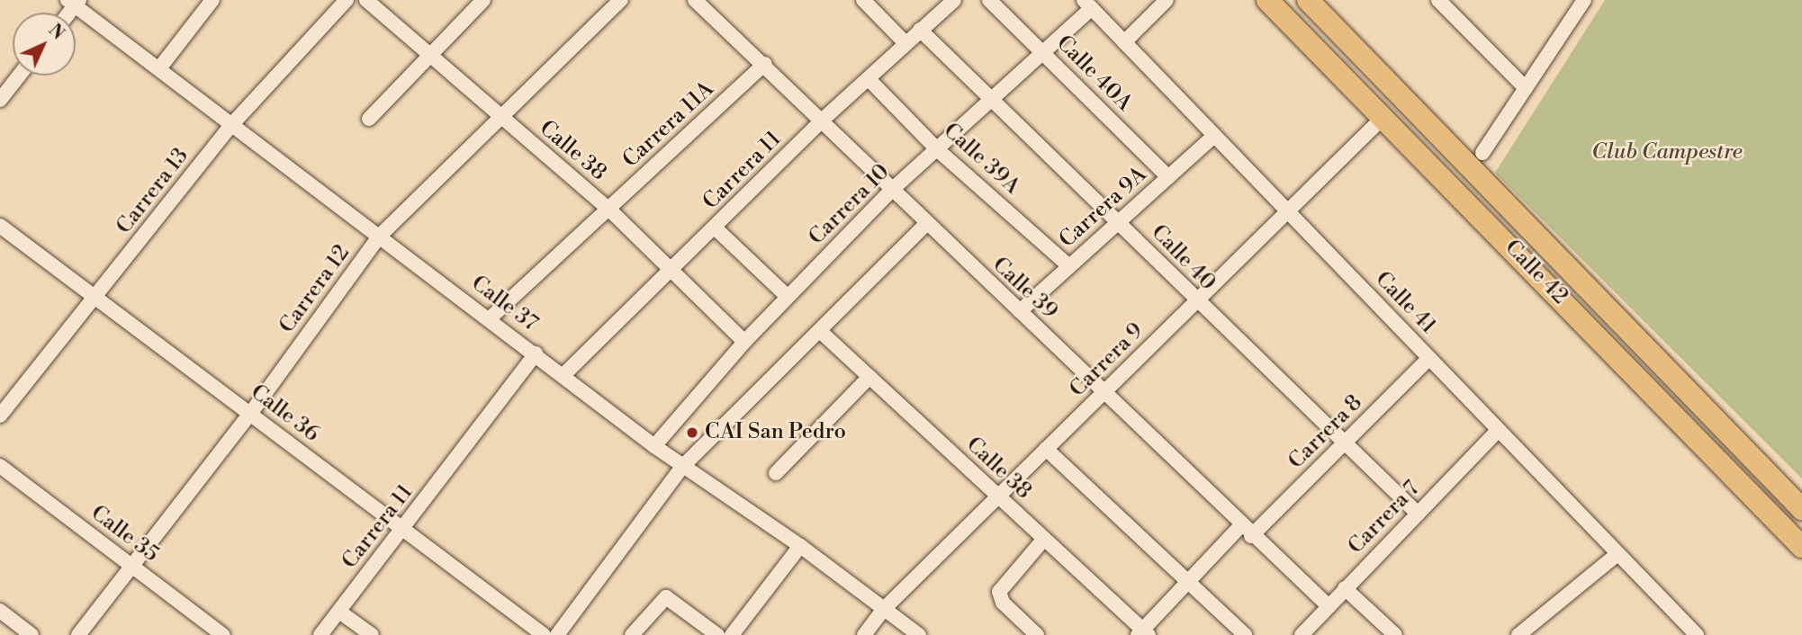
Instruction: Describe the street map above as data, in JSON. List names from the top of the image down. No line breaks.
{"streets":{"main road":["Calle 42"],"street":["Calle 40A","Carrera 11A","Calle 38","Calle 39A","Carrera 11","Carrera 13","Carrera 10","Carrera 9A","Calle 40","Calle 39","Carrera 12","Calle 41","Calle 37","Carrera 9","Calle 36","Carrera 8","Carrera 7","Calle 35"]},"crossings":[["Calle 40A","Carrera 10"],["Calle 40A","Carrera 9A"],["Carrera 11A","Calle 38"],["Carrera 11A","Calle 39"],["Carrera 11A","Calle 37"],["Calle 38","Carrera 11"],["Calle 38","Carrera 10"],["Calle 38","Carrera 12"],["Calle 38","Carrera 9"],["Calle 38","Carrera 8"],["Calle 39A","Carrera 11"],["Calle 39A","Carrera 10"],["Calle 39A","Carrera 9A"],["Carrera 11","Calle 40"],["Carrera 11","Calle 39"],["Carrera 11","Calle 37"],["Carrera 11","Calle 36"],["Carrera 13","Calle 37"],["Carrera 13","Calle 36"],["Carrera 10","Calle 40"],["Carrera 10","Calle 39"],["Carrera 10","Calle 41"],["Carrera 10","Calle 37"],["Carrera 9A","Calle 40"],["Carrera 9A","Calle 39"],["Carrera 9A","Calle 41"],["Calle 40","Carrera 9"],["Calle 40","Carrera 8"],["Calle 40","Carrera 7"],["Calle 42","Carrera 9"],["Calle 39","Carrera 9"],["Calle 39","Carrera 8"],["Calle 39","Carrera 7"],["Carrera 12","Calle 37"],["Carrera 12","Calle 36"],["Carrera 12","Calle 35"],["Calle 41","Carrera 9"],["Calle 41","Carrera 8"],["Calle 41","Carrera 7"],["Calle 37","Carrera 9"]],"parks":["Club Campestre"],"places":["CAI San Pedro"],"north":"top right"}
